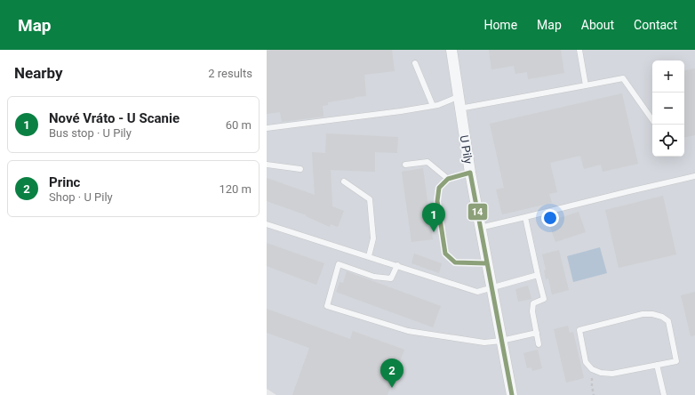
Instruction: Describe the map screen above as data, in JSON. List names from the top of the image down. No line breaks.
{"streets":{"street":["U Pily"]},"lines":["transit line 14"],"page":{"header":"Map","nav":["Home","Map","About","Contact"],"heading":["Nearby","2 results"],"map_buttons":["+","−"],"list":[{"mark":"1","name":"Nové Vráto - U Scanie","note":"Bus stop · U Pily","value":"60 m"},{"mark":"2","name":"Princ","note":"Shop · U Pily","value":"120 m"}],"pins":["1","2"]}}
